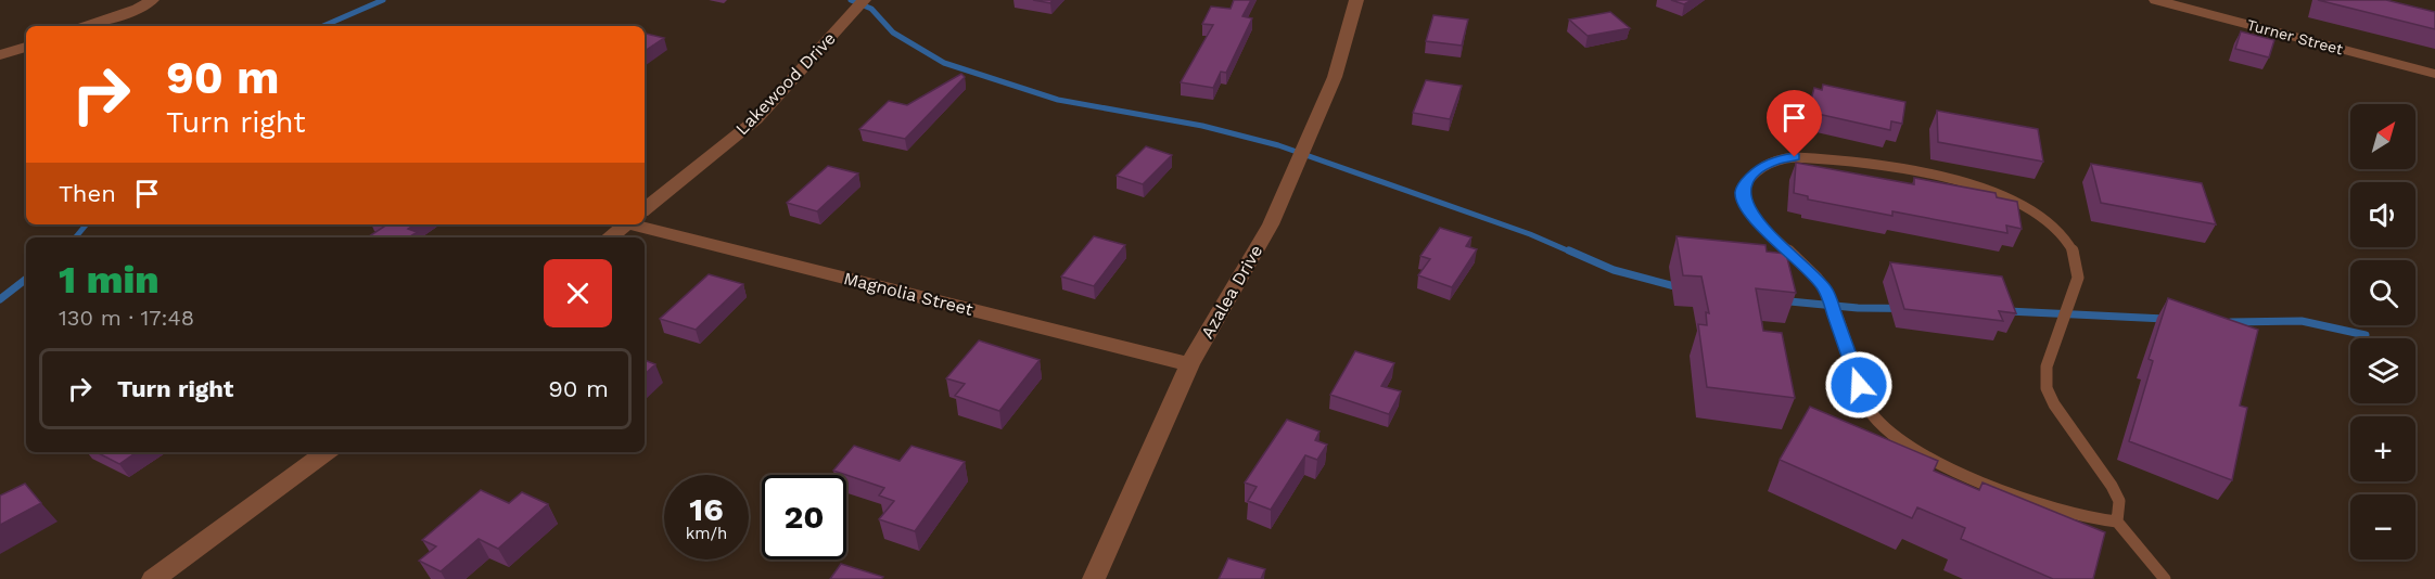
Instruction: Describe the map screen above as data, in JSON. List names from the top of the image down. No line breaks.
{"streets":{"street":["Turner Street","Lakewood Drive","Azalea Drive","Magnolia Street"]},"crossings":[["Azalea Drive","Magnolia Street"]],"north":"top right","page":{"turn":["90 m","Turn right"],"map_buttons":["+","−"],"then":"Then","heading":["1 min","130 m · 17:48"],"list":[{"name":"Turn right","value":"90 m"}],"speed":"16 km/h","limit":"20"}}
